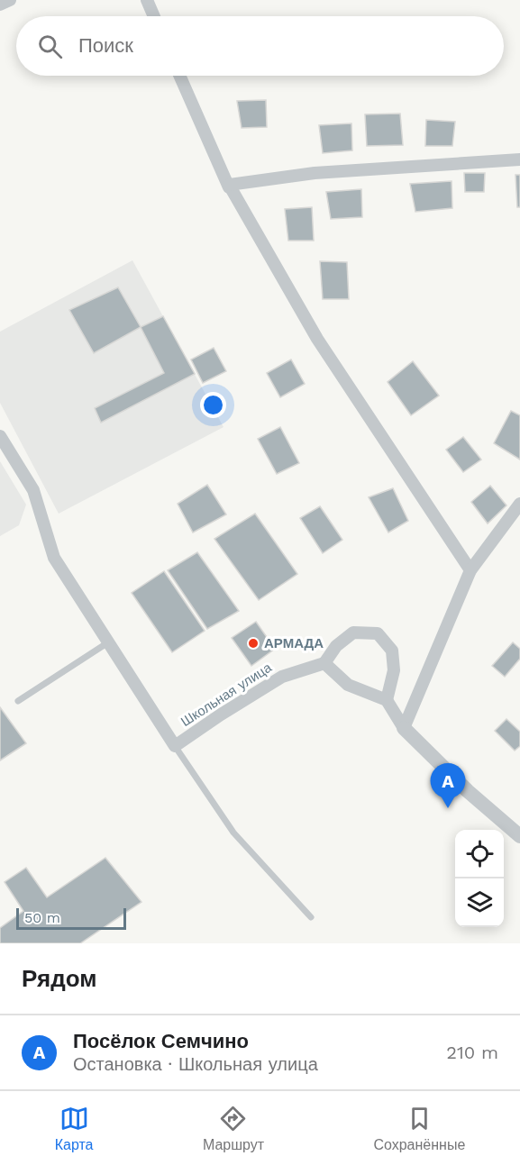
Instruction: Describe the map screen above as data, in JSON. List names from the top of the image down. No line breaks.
{"streets":{"street":["Школьная улица"]},"places":["АРМАДА"],"scale_bar":"50 m","page":{"search":"Поиск","pins":"A","scale":"50 m","heading":"Рядом","list":[{"mark":"A","name":"Посёлок Семчино","note":"Остановка · Школьная улица","value":"210 m"}],"nav":["Карта","Маршрут","Сохранённые"]}}
